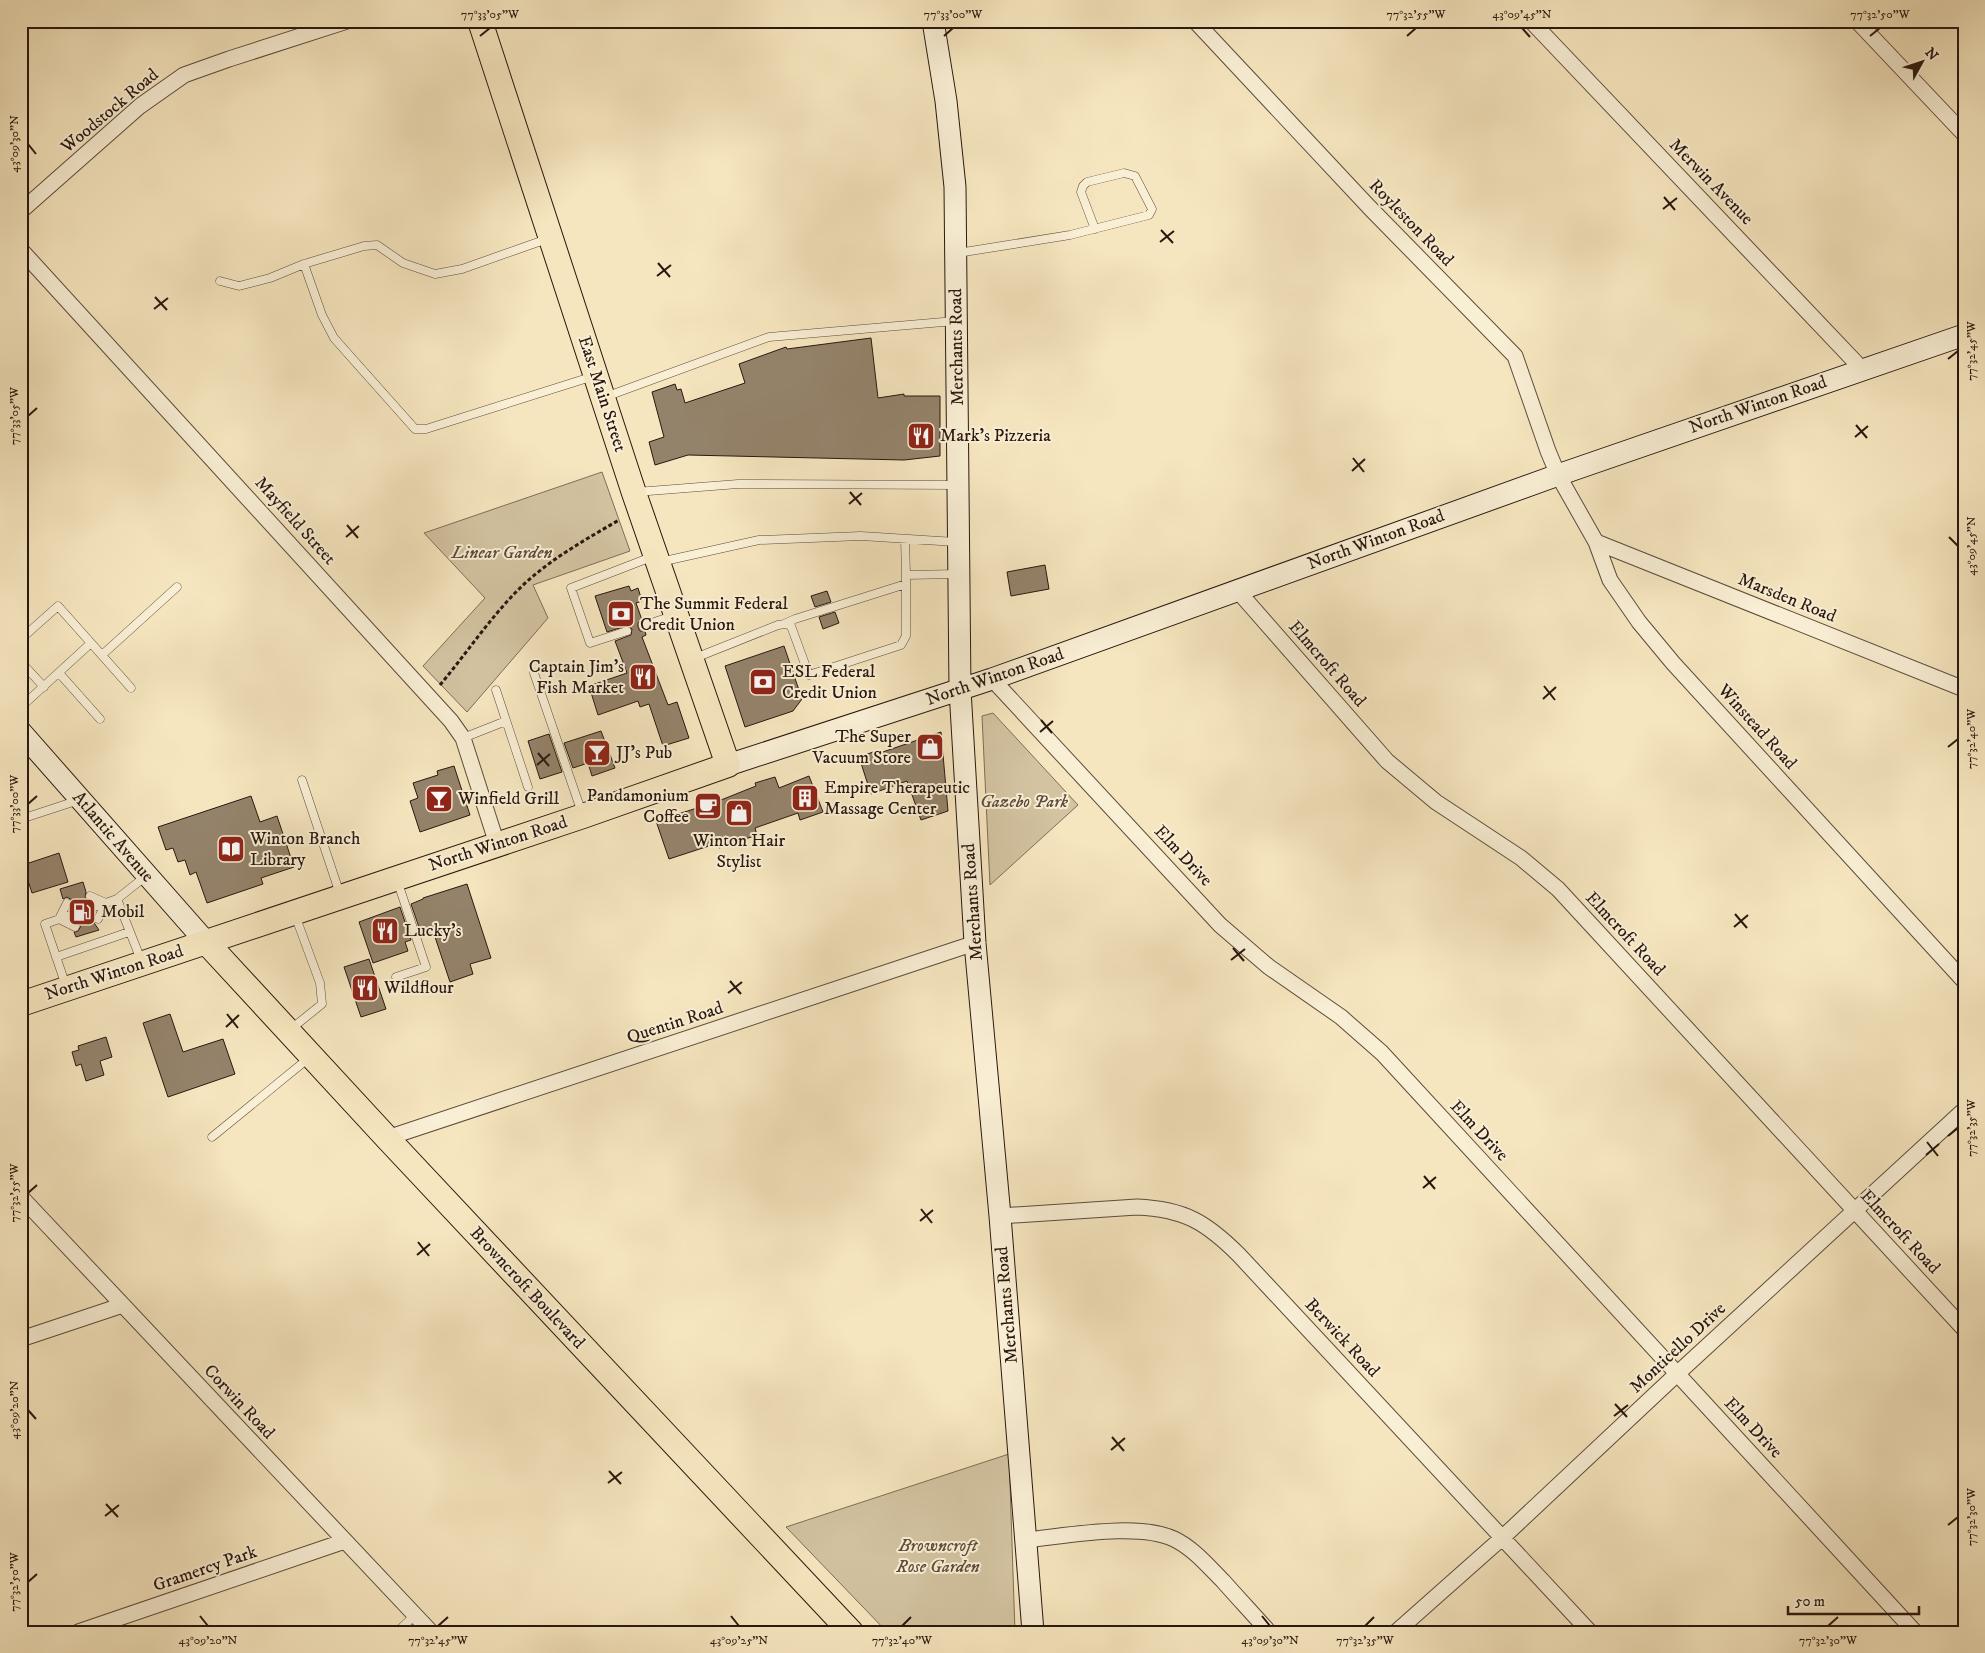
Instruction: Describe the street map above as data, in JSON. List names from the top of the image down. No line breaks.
{"streets":{"main road":["East Main Street","North Winton Road","Browncroft Boulevard"],"street":["Woodstock Road","Merwin Avenue","Royleston Road","Merchants Road","Mayfield Street","Marsden Road","Elmcroft Road","Winstead Road","Atlantic Avenue","Elm Drive","Quentin Road","Berwick Road","Monticello Drive","Corwin Road","Gramercy Park"]},"crossings":[["Merwin Avenue","North Winton Road"],["Royleston Road","North Winton Road"],["Royleston Road","Winstead Road"],["Merchants Road","North Winton Road"],["Merchants Road","Quentin Road"],["Merchants Road","Berwick Road"],["East Main Street","North Winton Road"],["North Winton Road","Mayfield Street"],["North Winton Road","Elmcroft Road"],["North Winton Road","Winstead Road"],["North Winton Road","Atlantic Avenue"],["North Winton Road","Elm Drive"],["North Winton Road","Browncroft Boulevard"],["Marsden Road","Winstead Road"],["Elmcroft Road","Monticello Drive"],["Atlantic Avenue","Browncroft Boulevard"],["Elm Drive","Monticello Drive"],["Quentin Road","Browncroft Boulevard"],["Berwick Road","Monticello Drive"],["Corwin Road","Gramercy Park"]],"parks":["Linear Garden","Gazebo Park","Browncroft Rose Garden"],"places":{"restaurant":["Mark's Pizzeria","Captain Jim's Fish Market","Lucky's","Wildflour"],"bank":["The Summit Federal Credit Union","ESL Federal Credit Union"],"shop":["The Super Vacuum Store","Winton Hair Stylist"],"bar":["JJ's Pub","Winfield Grill"],"building":["Empire Therapeutic Massage Center"],"cafe":["Pandamonium Coffee"],"library":["Winton Branch Library"],"fuel station":["Mobil"]},"scale_bar":"50 m","north":"top right","coordinates":["77°33'05\"W","77°33'00\"W","77°32'55\"W","43°09'45\"N","77°32'50\"W","43°09'30\"N","77°32'45\"W","77°32'40\"W","77°32'35\"W","43°09'20\"N","77°32'30\"W","43°09'25\"N"]}
